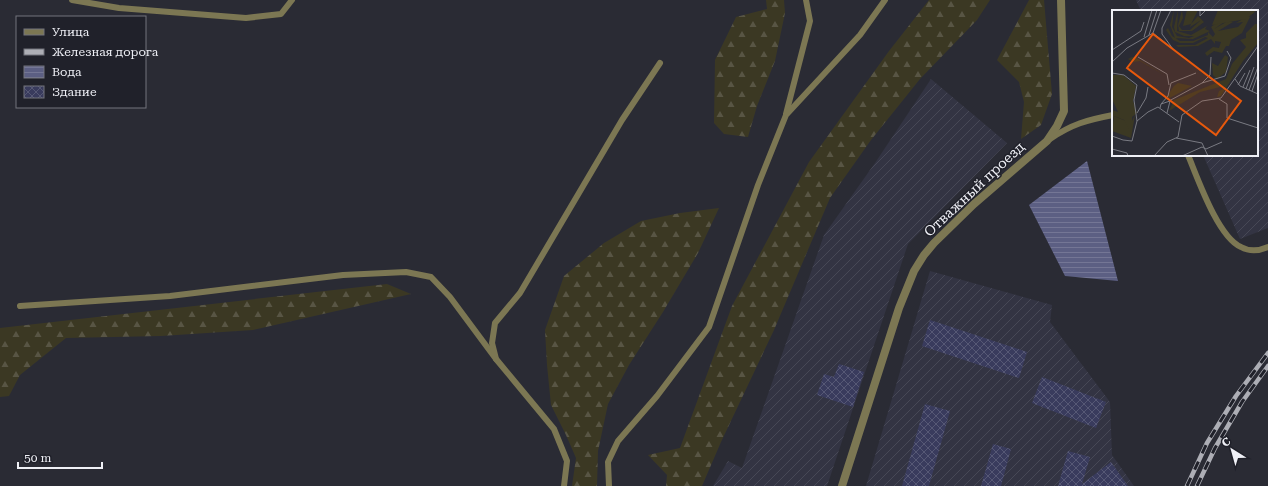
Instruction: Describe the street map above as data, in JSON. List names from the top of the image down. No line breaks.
{"streets":{"street":["Отважный проезд"]},"legend":["Улица","Железная дорога","Вода","Здание"],"scale_bar":"50 m","north":"top left"}
